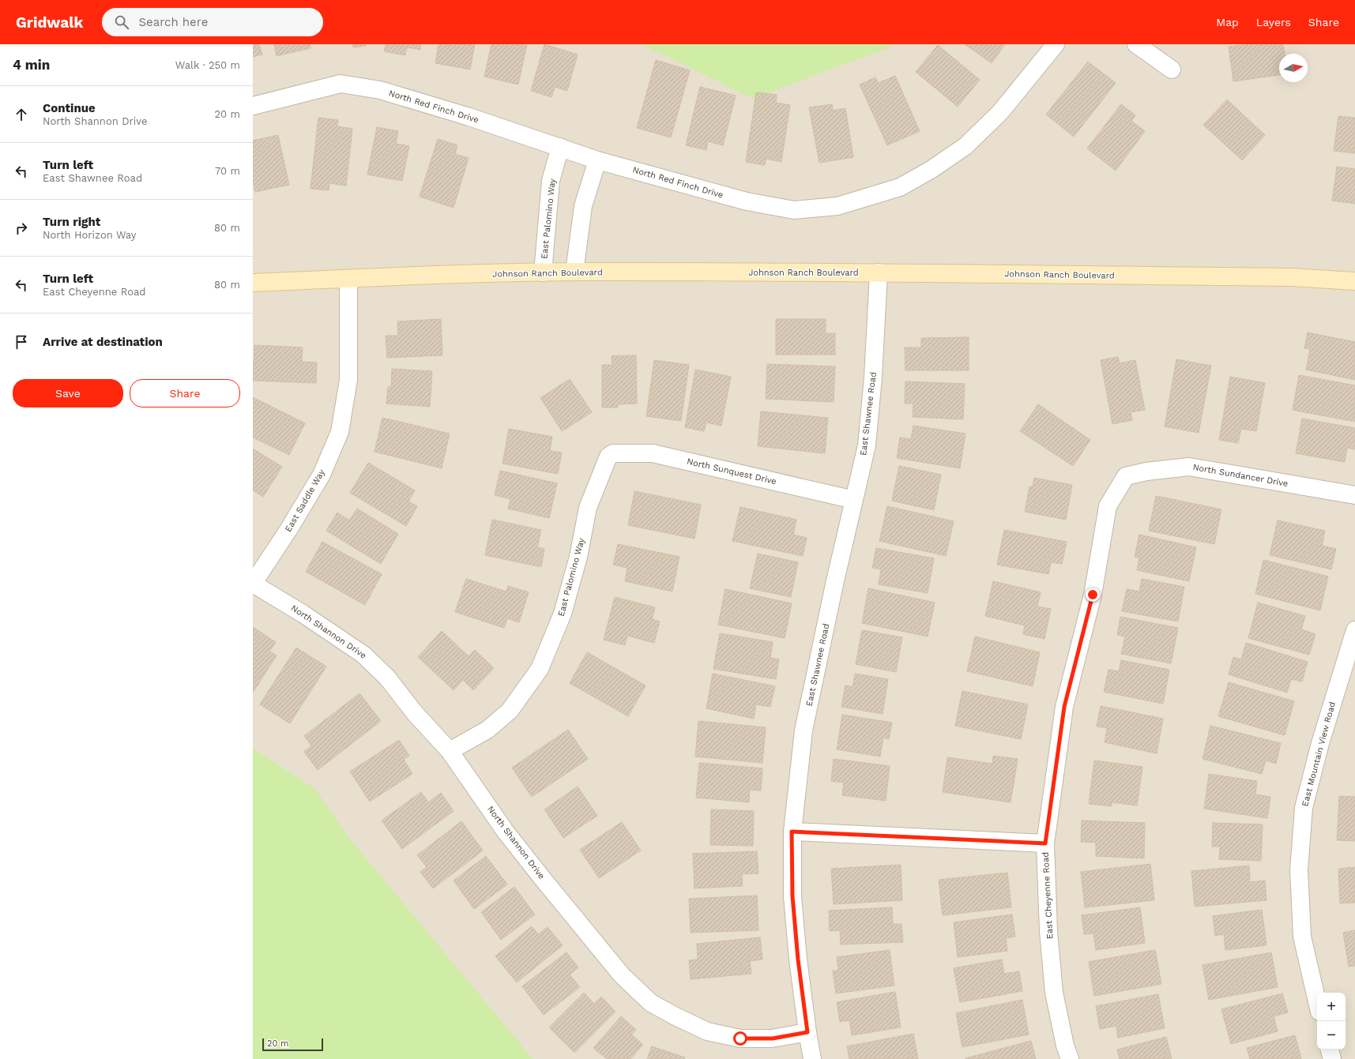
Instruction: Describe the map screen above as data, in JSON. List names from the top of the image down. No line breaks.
{"streets":{"street":["North Red Finch Drive","East Palomino Way","Johnson Ranch Boulevard","East Shawnee Road","North Sunquest Drive","North Sundancer Drive","East Saddle Way","North Shannon Drive","East Mountain View Road","East Cheyenne Road"]},"crossings":[["North Red Finch Drive","East Palomino Way"],["East Palomino Way","Johnson Ranch Boulevard"],["East Palomino Way","North Sunquest Drive"],["East Palomino Way","North Shannon Drive"],["Johnson Ranch Boulevard","East Shawnee Road"],["Johnson Ranch Boulevard","East Saddle Way"],["East Shawnee Road","North Sunquest Drive"],["East Shawnee Road","North Shannon Drive"],["North Sundancer Drive","East Cheyenne Road"],["East Saddle Way","North Shannon Drive"]],"scale_bar":"20 m","north":"right","page":{"header":"Gridwalk","search":"Search here","nav":["Map","Layers","Share"],"heading":["4 min","Walk · 250 m"],"list":[["Continue","North Shannon Drive","20 m"],["Turn left","East Shawnee Road","70 m"],["Turn right","North Horizon Way","80 m"],["Turn left","East Cheyenne Road","80 m"],"Arrive at destination"],"buttons":["Save","Share"],"map_buttons":["+","−"],"scale":"20 m"}}
